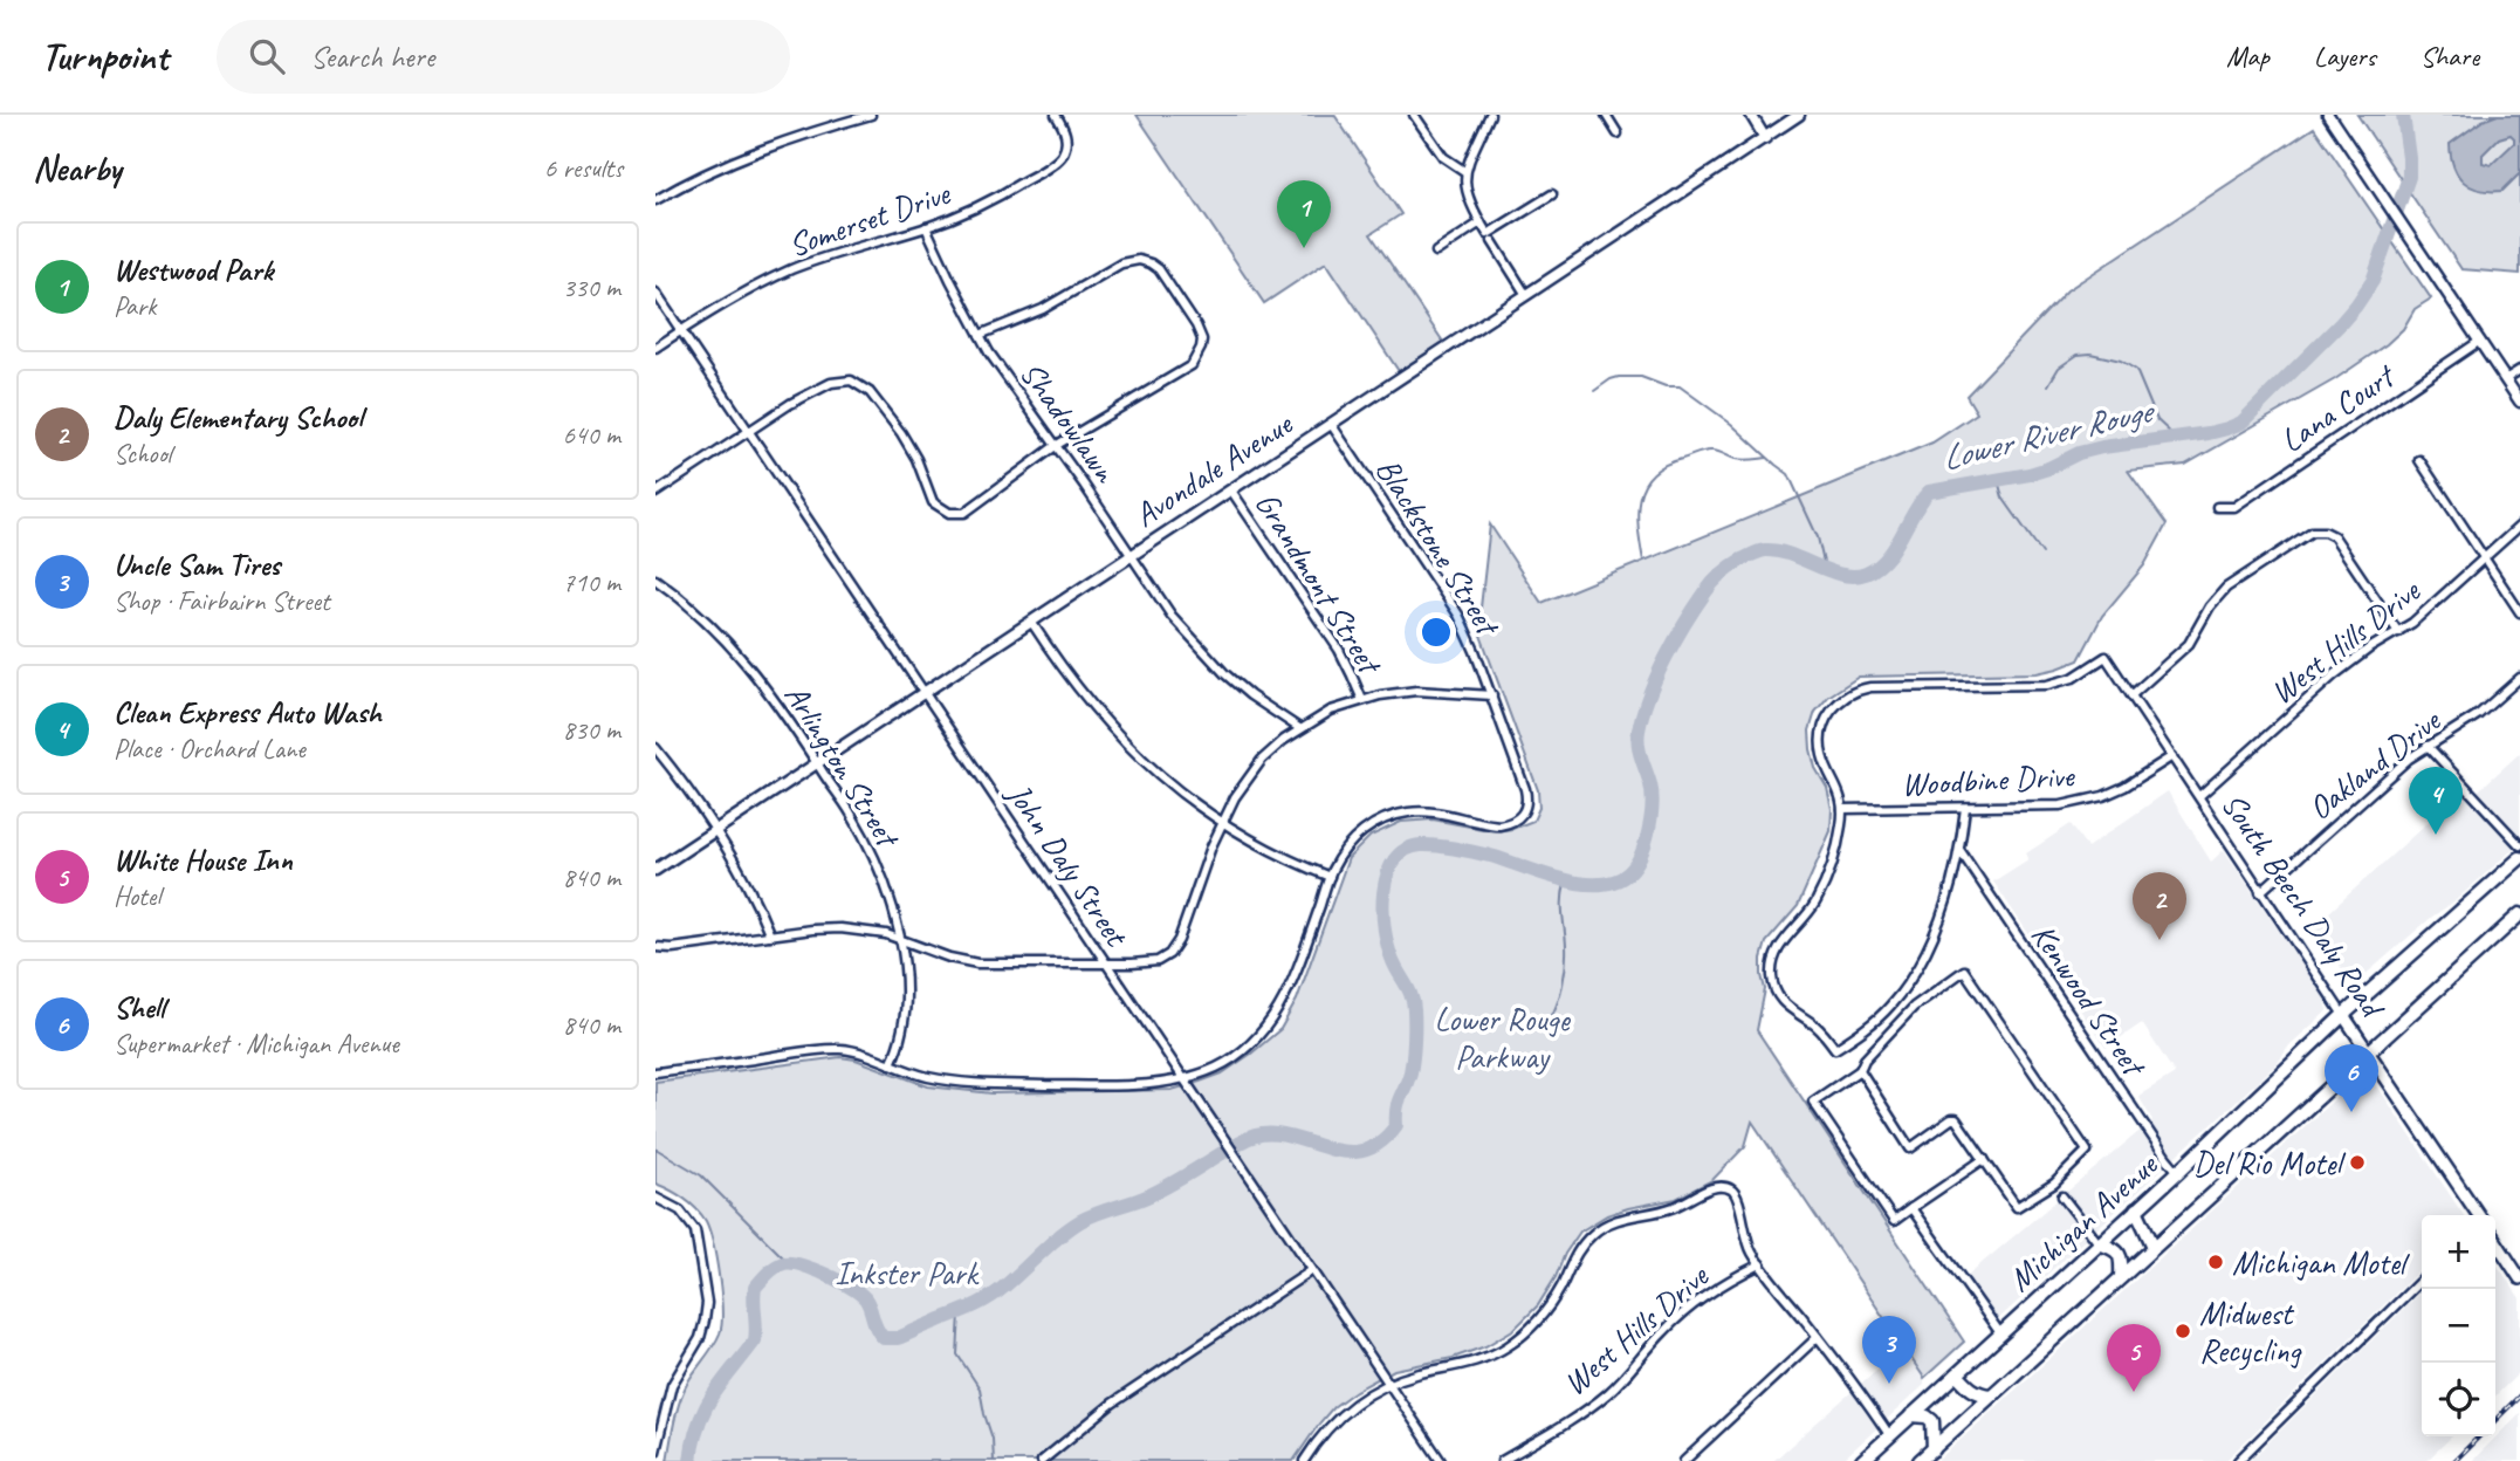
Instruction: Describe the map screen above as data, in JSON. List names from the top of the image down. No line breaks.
{"streets":{"main road":["South Beech Daly Road","Michigan Avenue"],"street":["Somerset Drive","Lana Court","Shadowlawn","Avondale Avenue","Blackstone Street","Grandmont Street","West Hills Drive","Arlington Street","Oakland Drive","Woodbine Drive","John Daly Street","Kenwood Street"]},"crossings":[["Somerset Drive","Shadowlawn"],["Somerset Drive","John Daly Street"],["Shadowlawn","Avondale Avenue"],["Avondale Avenue","Blackstone Street"],["Avondale Avenue","Grandmont Street"],["Avondale Avenue","Arlington Street"],["Avondale Avenue","John Daly Street"],["West Hills Drive","South Beech Daly Road"],["Oakland Drive","South Beech Daly Road"],["Woodbine Drive","South Beech Daly Road"],["South Beech Daly Road","Michigan Avenue"],["Kenwood Street","Michigan Avenue"]],"water":["Lower River Rouge"],"parks":["Lower Rouge Parkway","Inkster Park"],"places":["Del Rio Motel","Michigan Motel","Midwest Recycling"],"page":{"header":"Turnpoint","search":"Search here","nav":["Map","Layers","Share"],"heading":["Nearby","6 results"],"pins":["1","4","2","6","3","5"],"list":[{"mark":"1","name":"Westwood Park","note":"Park","value":"330 m"},{"mark":"2","name":"Daly Elementary School","note":"School","value":"640 m"},{"mark":"3","name":"Uncle Sam Tires","note":"Shop · Fairbairn Street","value":"710 m"},{"mark":"4","name":"Clean Express Auto Wash","note":"Place · Orchard Lane","value":"830 m"},{"mark":"5","name":"White House Inn","note":"Hotel","value":"840 m"},{"mark":"6","name":"Shell","note":"Supermarket · Michigan Avenue","value":"840 m"}],"map_buttons":["+","−"]}}
